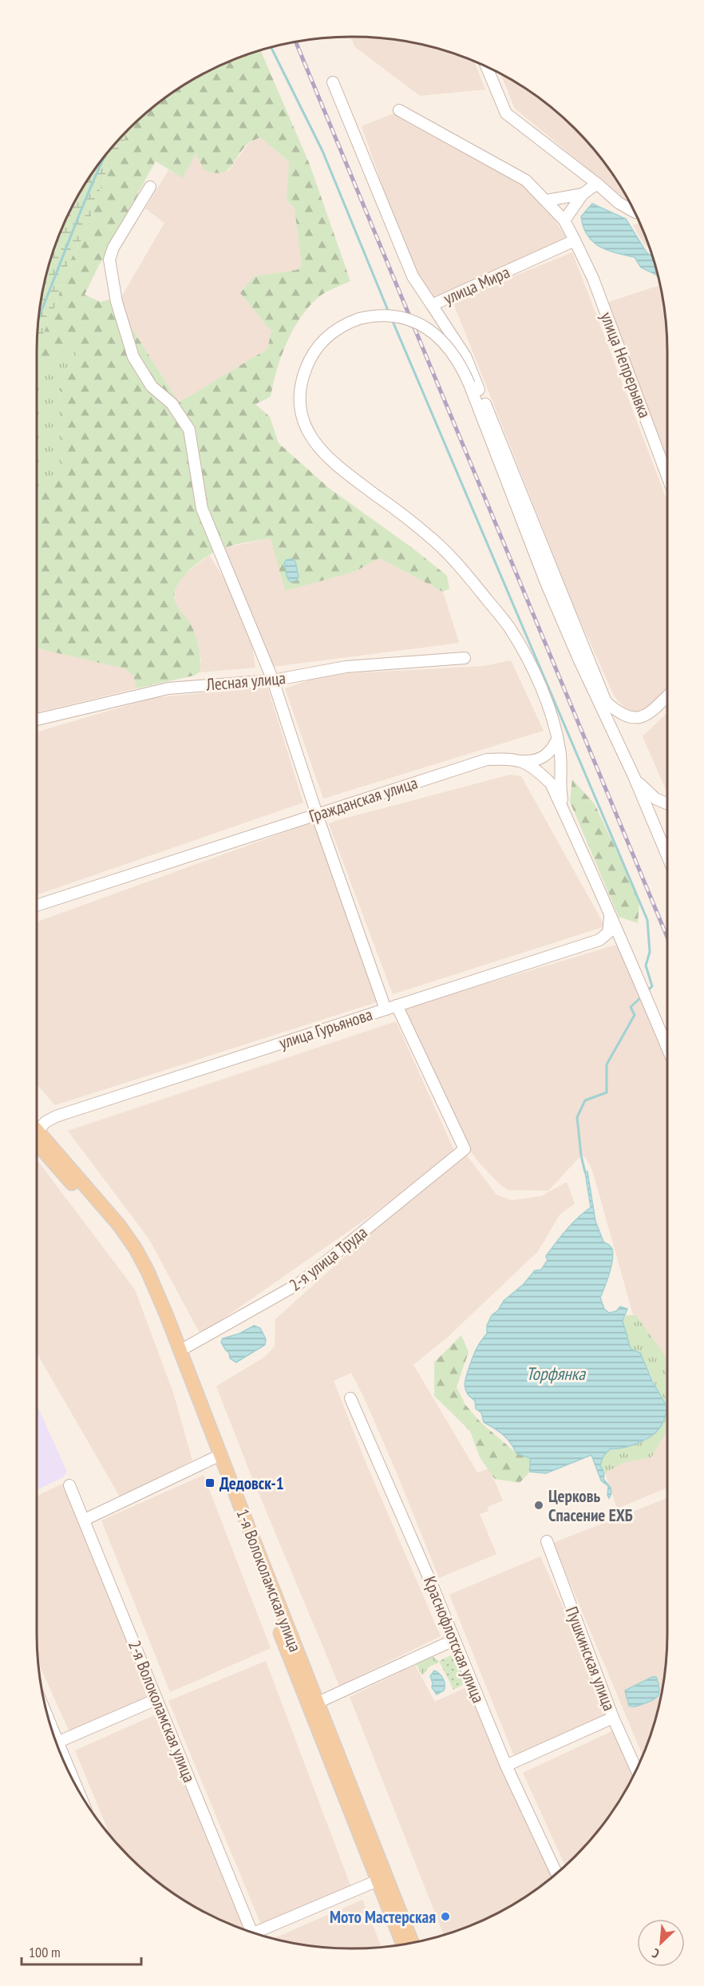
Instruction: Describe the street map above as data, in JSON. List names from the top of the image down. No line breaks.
{"streets":{"main road":["1-я Волоколамская улица"],"street":["улица Мира","улица Непрерывка","Лесная улица","Гражданская улица","улица Гурьянова","2-я улица Труда","Краснофлотская улица","Пушкинская улица","2-я Волоколамская улица"]},"crossings":[["улица Мира","улица Непрерывка"],["Гражданская улица","улица Гурьянова"],["улица Гурьянова","2-я улица Труда"],["2-я улица Труда","1-я Волоколамская улица"]],"water":["Торфянка"],"places":{"transit":["Дедовск-1"],"other":["Церковь Спасение ЕХБ","Мото Мастерская"]},"scale_bar":"100 m","north":"bottom left"}
